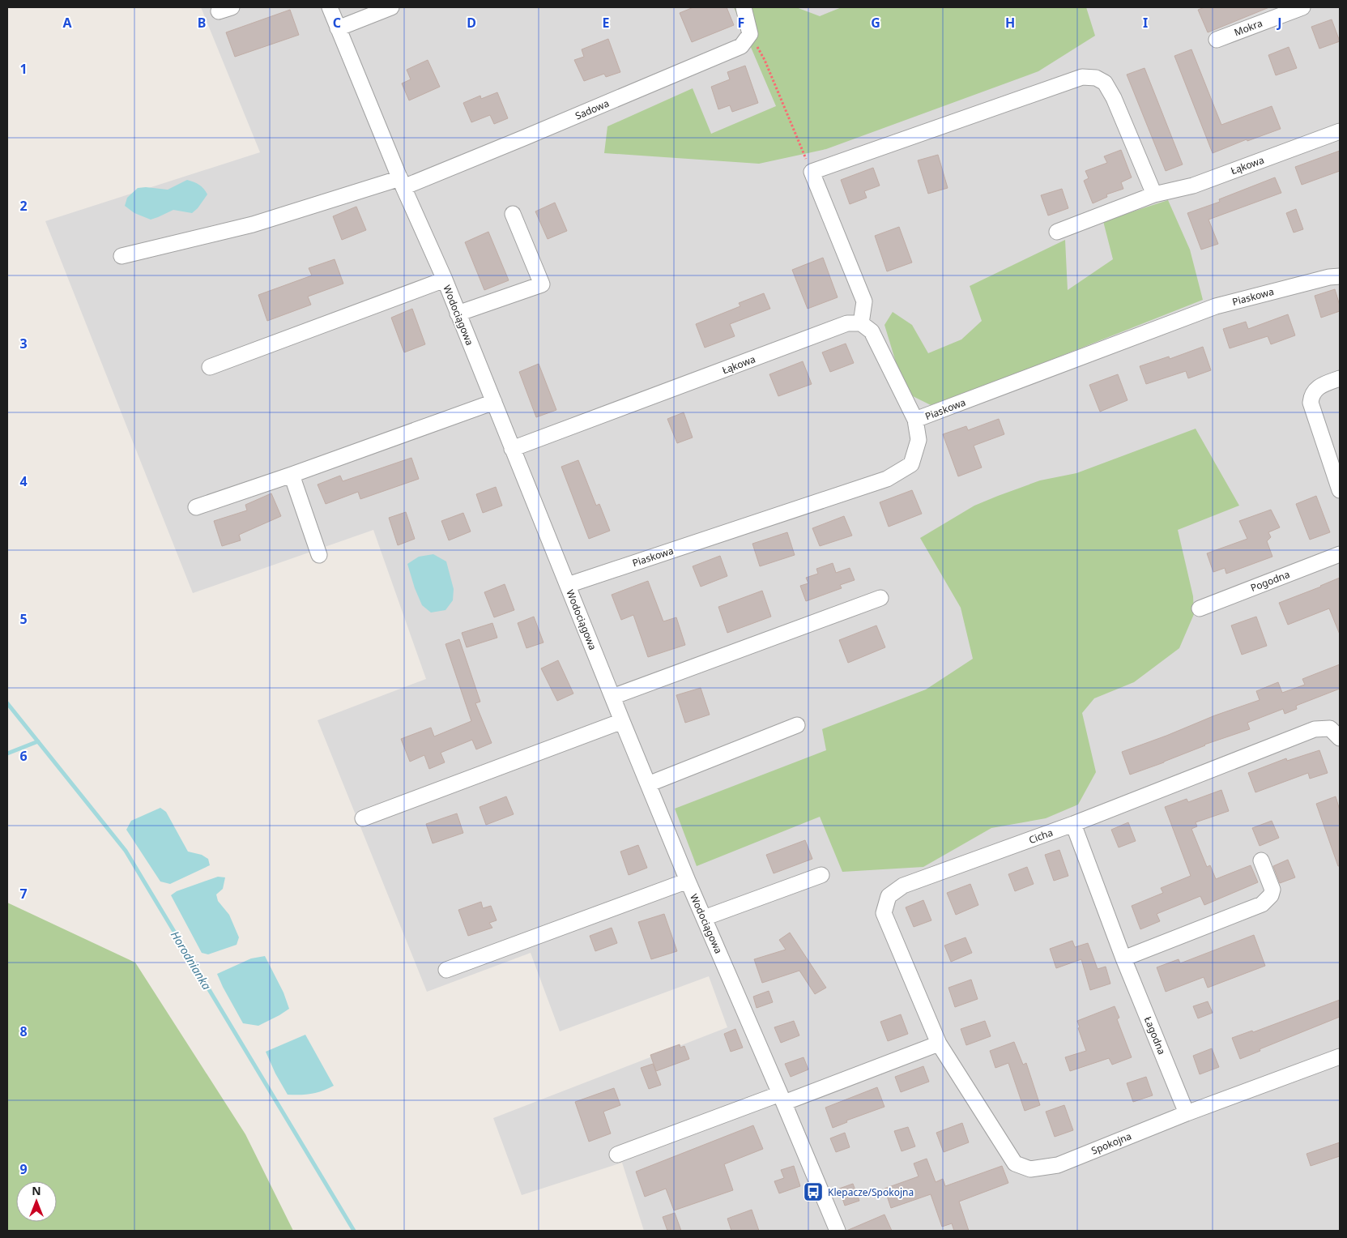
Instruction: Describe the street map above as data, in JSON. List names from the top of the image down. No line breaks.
{"streets":{"street":["Mokra","Sadowa","Łąkowa","Piaskowa","Wodociągowa","Pogodna","Cicha","Łagodna","Spokojna"]},"crossings":[["Sadowa","Wodociągowa"],["Łąkowa","Wodociągowa"],["Piaskowa","Wodociągowa"],["Cicha","Łagodna"],["Cicha","Spokojna"],["Łagodna","Spokojna"]],"water":["Horodnianka"],"places":{"bus stop":["Klepacze/Spokojna"]},"north":"top","grid":{"columns":["A","B","C","D","E","F","G","H","I","J"],"rows":["1","2","3","4","5","6","7","8","9"]}}
